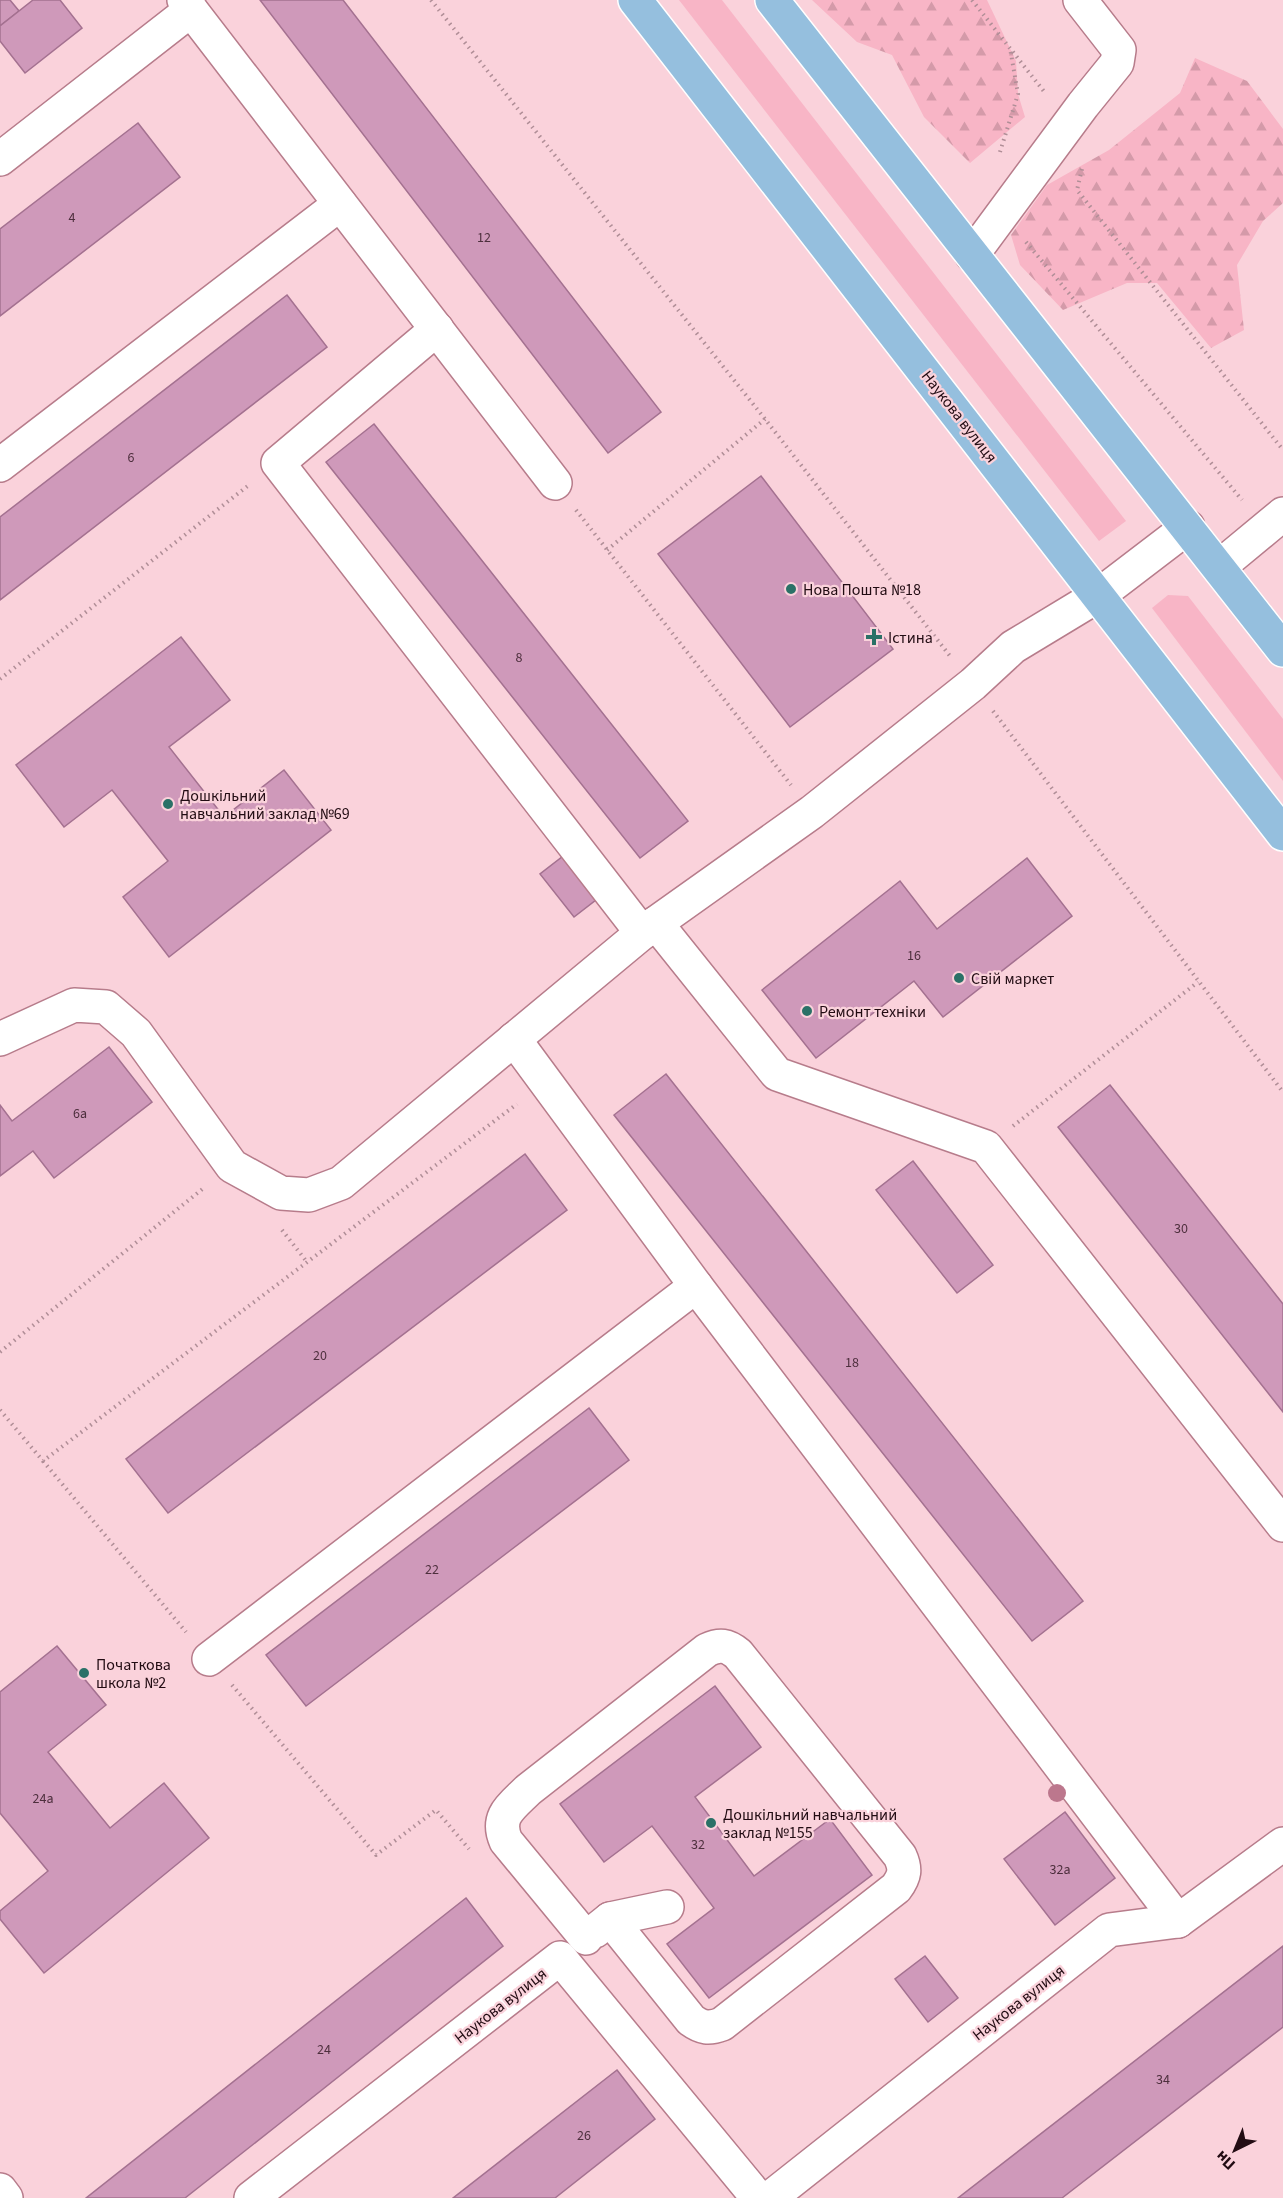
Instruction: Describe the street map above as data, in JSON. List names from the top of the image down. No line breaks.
{"streets":{"main road":["Наукова вулиця"]},"places":{"other":["Нова Пошта №18","Дошкільний навчальний заклад №69","Свiй маркет","Ремонт техніки","Початкова школа №2","Дошкільний навчальний заклад №155"],"health":["Істина"]},"house_numbers":["4","12","6","8","16","6а","30","20","18","22","24а","32","32а","24","34","26"],"north":"bottom left"}
